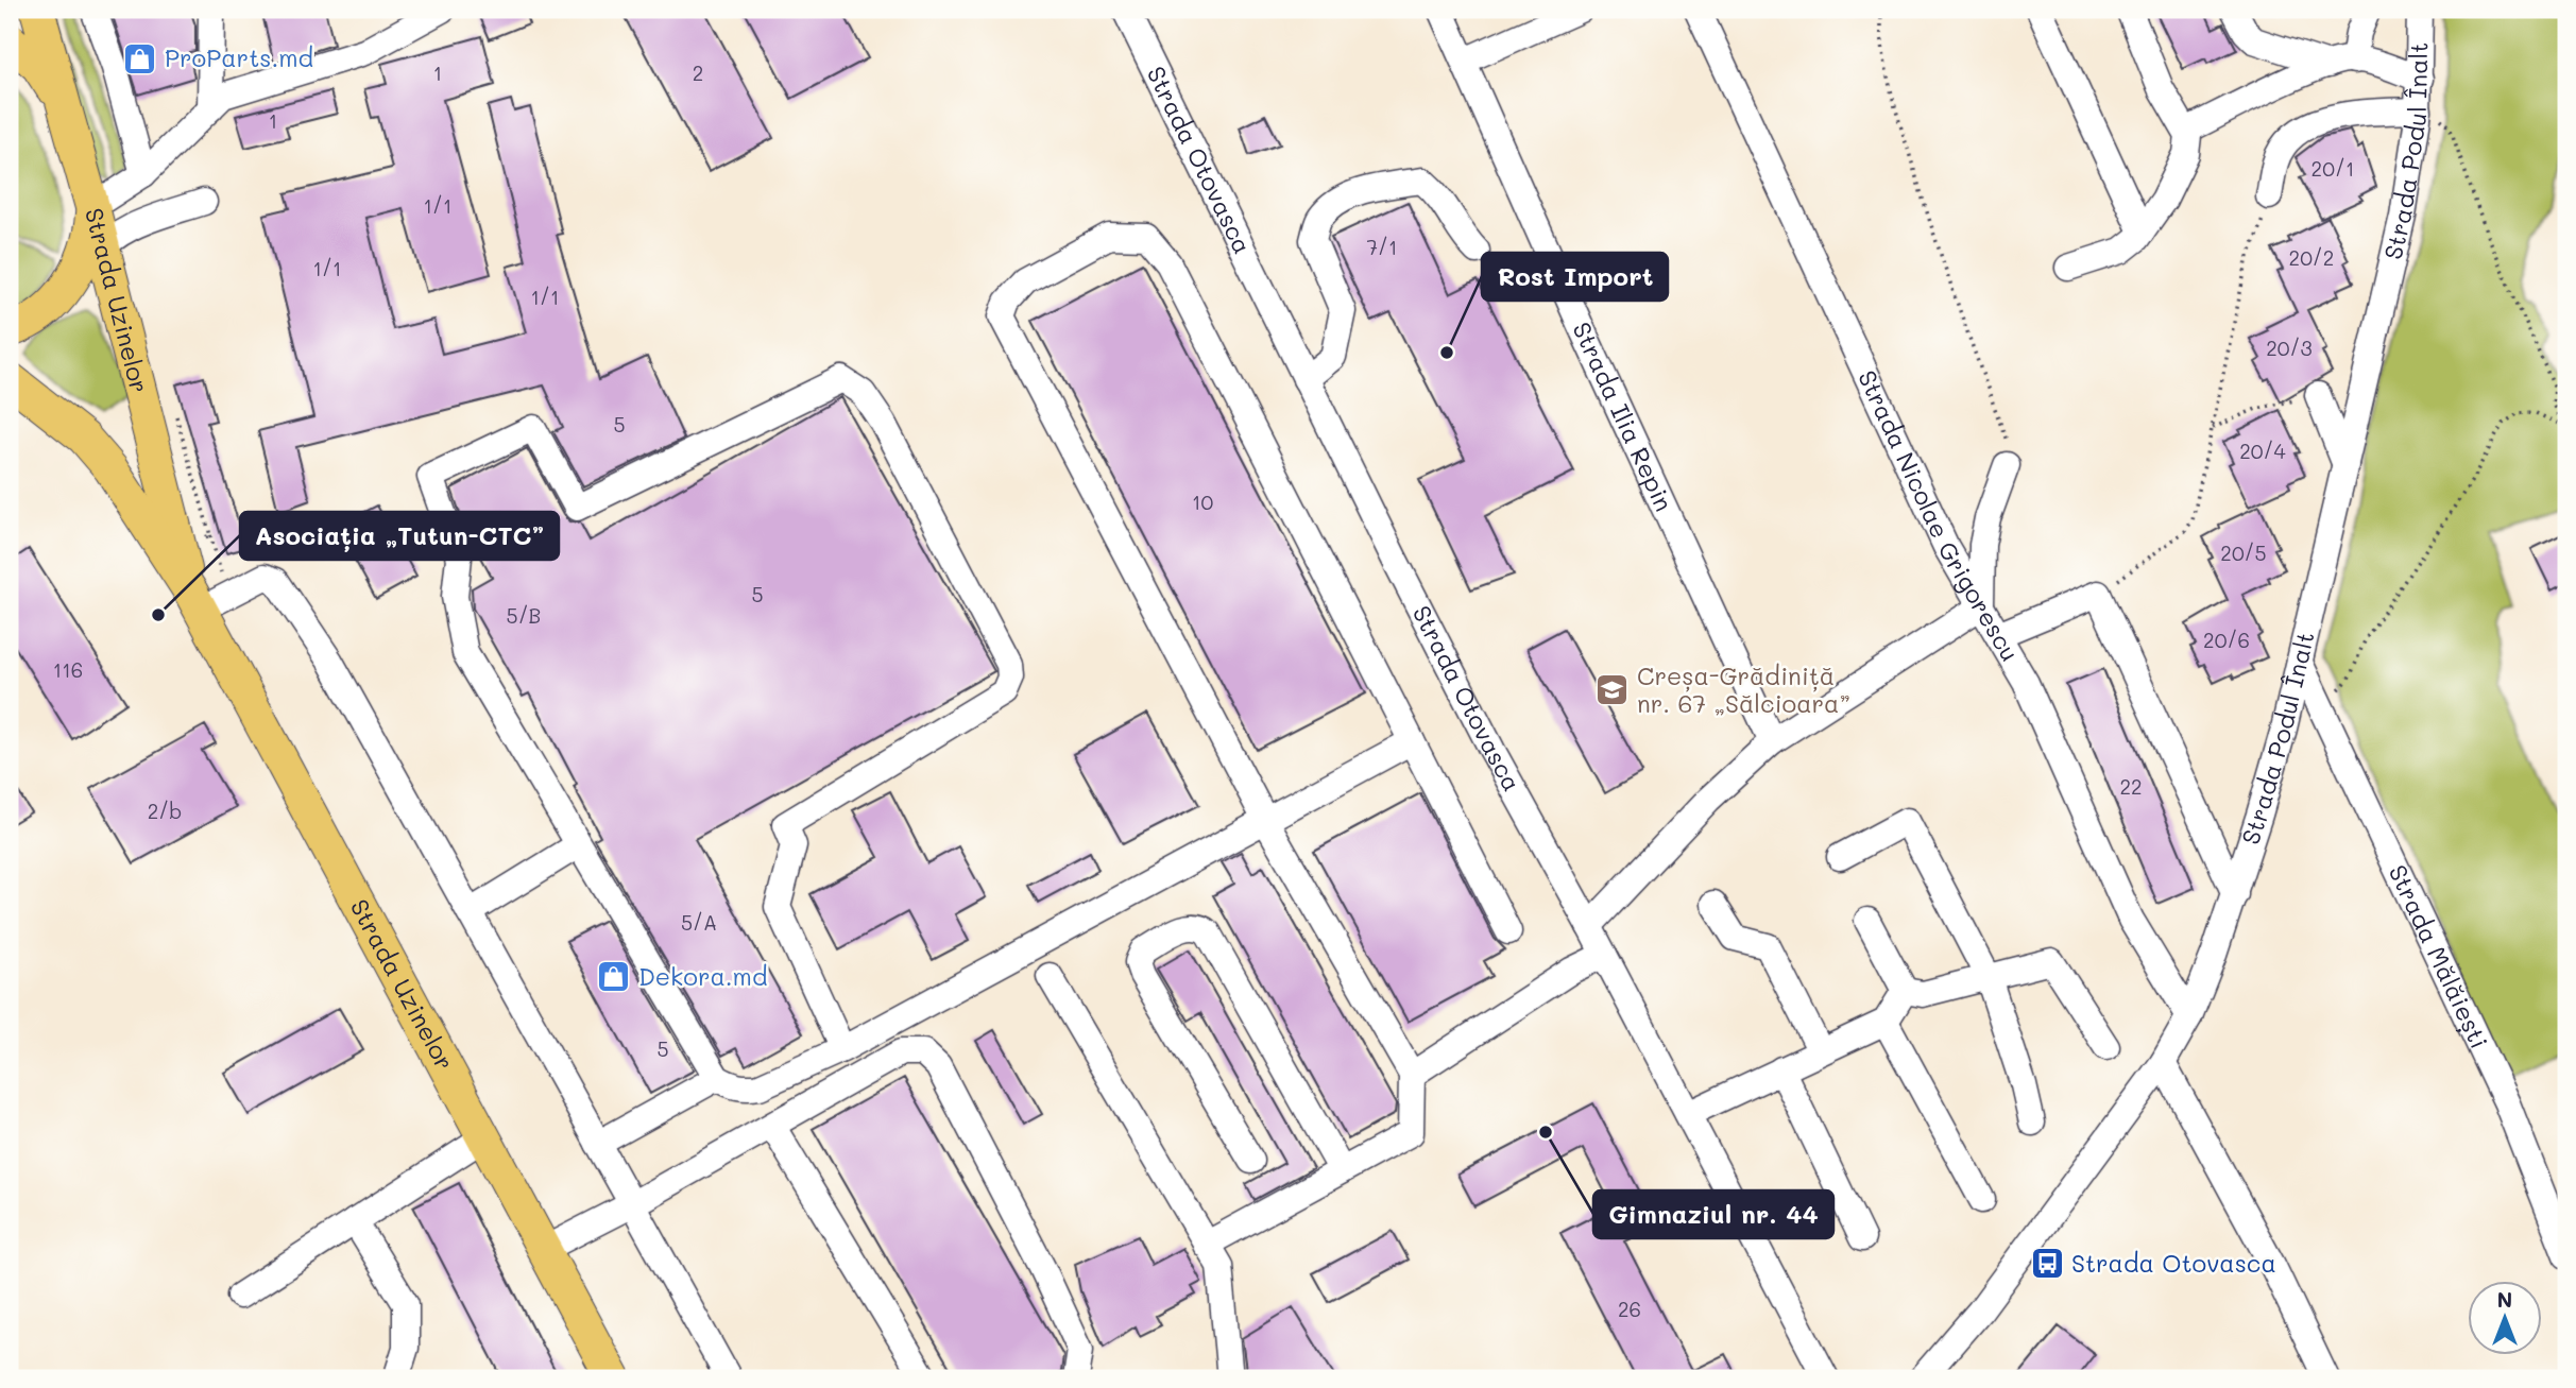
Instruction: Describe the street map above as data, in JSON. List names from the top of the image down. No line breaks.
{"streets":{"main road":["Strada Uzinelor"],"street":["Strada Podul Înalt","Strada Otovasca","Strada Ilia Repin","Strada Nicolae Grigorescu","Strada Mălăiești"]},"crossings":[["Strada Podul Înalt","Strada Nicolae Grigorescu"],["Strada Podul Înalt","Strada Mălăiești"]],"places":{"shop":["ProParts.md","Dekora.md"],"other":["Rost Import","Asociația „Tutun-CTC”","Gimnaziul nr. 44"],"school or university":["Creșa-Grădiniță nr. 67 „Sălcioara”"],"bus stop":["Strada Otovasca"]},"house_numbers":["1","2","1","20/1","1/1","7/1","20/2","1/1","1/1","20/3","5","20/4","10","20/5","5","5/B","20/6","116","22","2/b","5/A","5","26"],"north":"top"}
